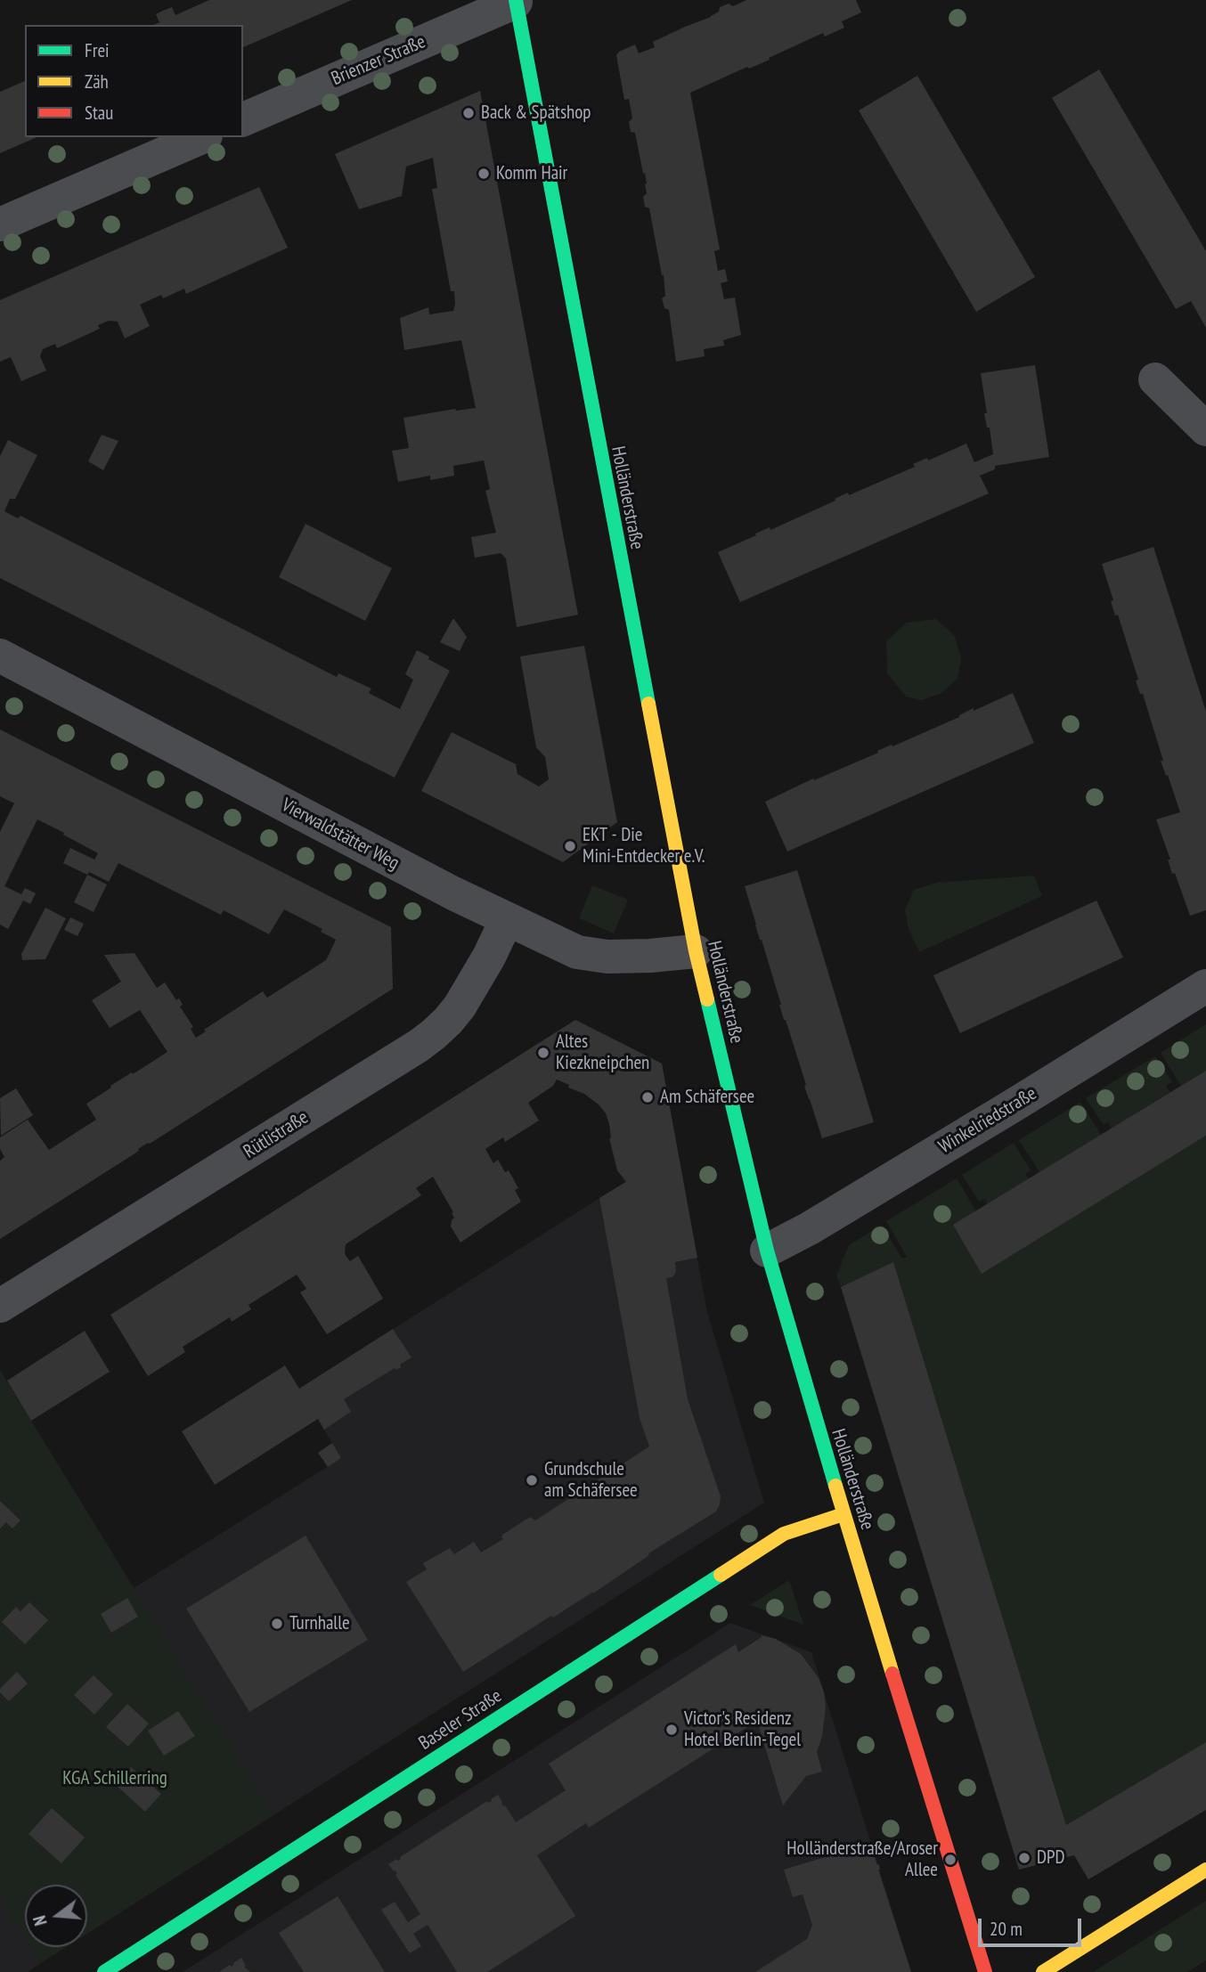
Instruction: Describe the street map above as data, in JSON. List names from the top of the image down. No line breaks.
{"streets":{"street":["Brienzer Straße","Holländerstraße","Vierwaldstätter Weg","Winkelriedstraße","Rütlistraße","Baseler Straße"]},"crossings":[["Brienzer Straße","Holländerstraße"],["Holländerstraße","Vierwaldstätter Weg"],["Holländerstraße","Winkelriedstraße"],["Holländerstraße","Baseler Straße"],["Vierwaldstätter Weg","Rütlistraße"]],"parks":["KGA Schillerring"],"places":["Back & Spätshop","Komm Hair","EKT - Die Mini-Entdecker e.V.","Altes Kiezkneipchen","Am Schäfersee","Grundschule am Schäfersee","Turnhalle","Victor's Residenz Hotel Berlin-Tegel","DPD","Holländerstraße/Aroser Allee"],"legend":["Frei","Zäh","Stau"],"scale_bar":"20 m","north":"left"}
